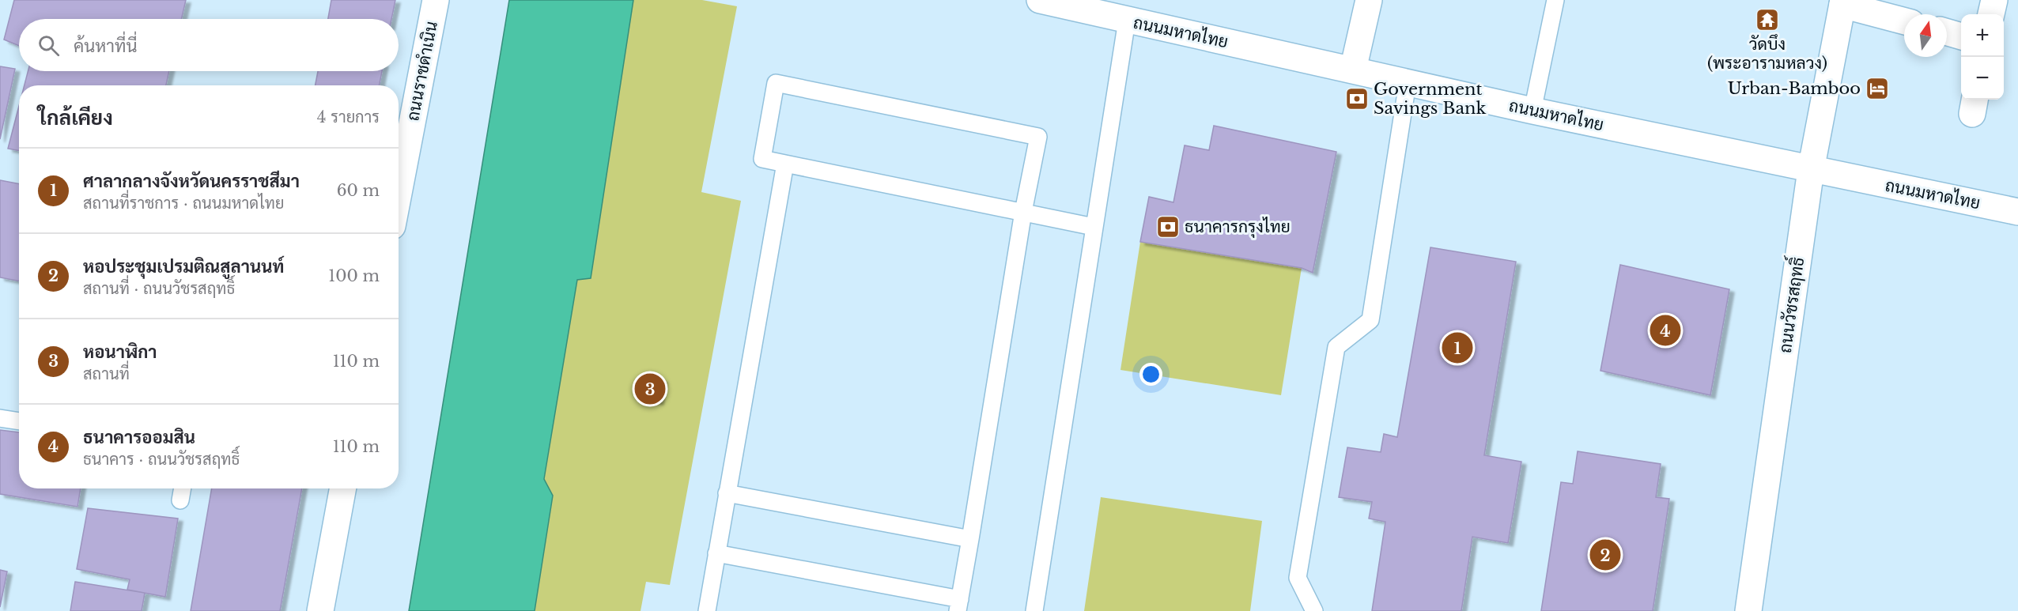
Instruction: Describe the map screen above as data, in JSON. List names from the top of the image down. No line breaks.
{"streets":{"street":["ถนนมหาดไทย","ถนนราชดำเนิน","ถนนวัชรสฤทธิ์"]},"crossings":[["ถนนมหาดไทย","ถนนวัชรสฤทธิ์"]],"places":{"temple":["วัดบึง (พระอารามหลวง)"],"hotel":["Urban-Bamboo"],"bank":["Government Savings Bank","ธนาคารกรุงไทย"]},"north":"top","page":{"map_buttons":["+","−"],"search":"ค้นหาที่นี่","heading":["ใกล้เคียง","4 รายการ"],"list":[{"mark":"1","name":"ศาลากลางจังหวัดนครราชสีมา","note":"สถานที่ราชการ · ถนนมหาดไทย","value":"60 m"},{"mark":"2","name":"หอประชุมเปรมติณสูลานนท์","note":"สถานที่ · ถนนวัชรสฤทธิ์","value":"100 m"},{"mark":"3","name":"หอนาฬิกา","note":"สถานที่","value":"110 m"},{"mark":"4","name":"ธนาคารออมสิน","note":"ธนาคาร · ถนนวัชรสฤทธิ์","value":"110 m"}],"pins":["4","1","3","2"]}}
